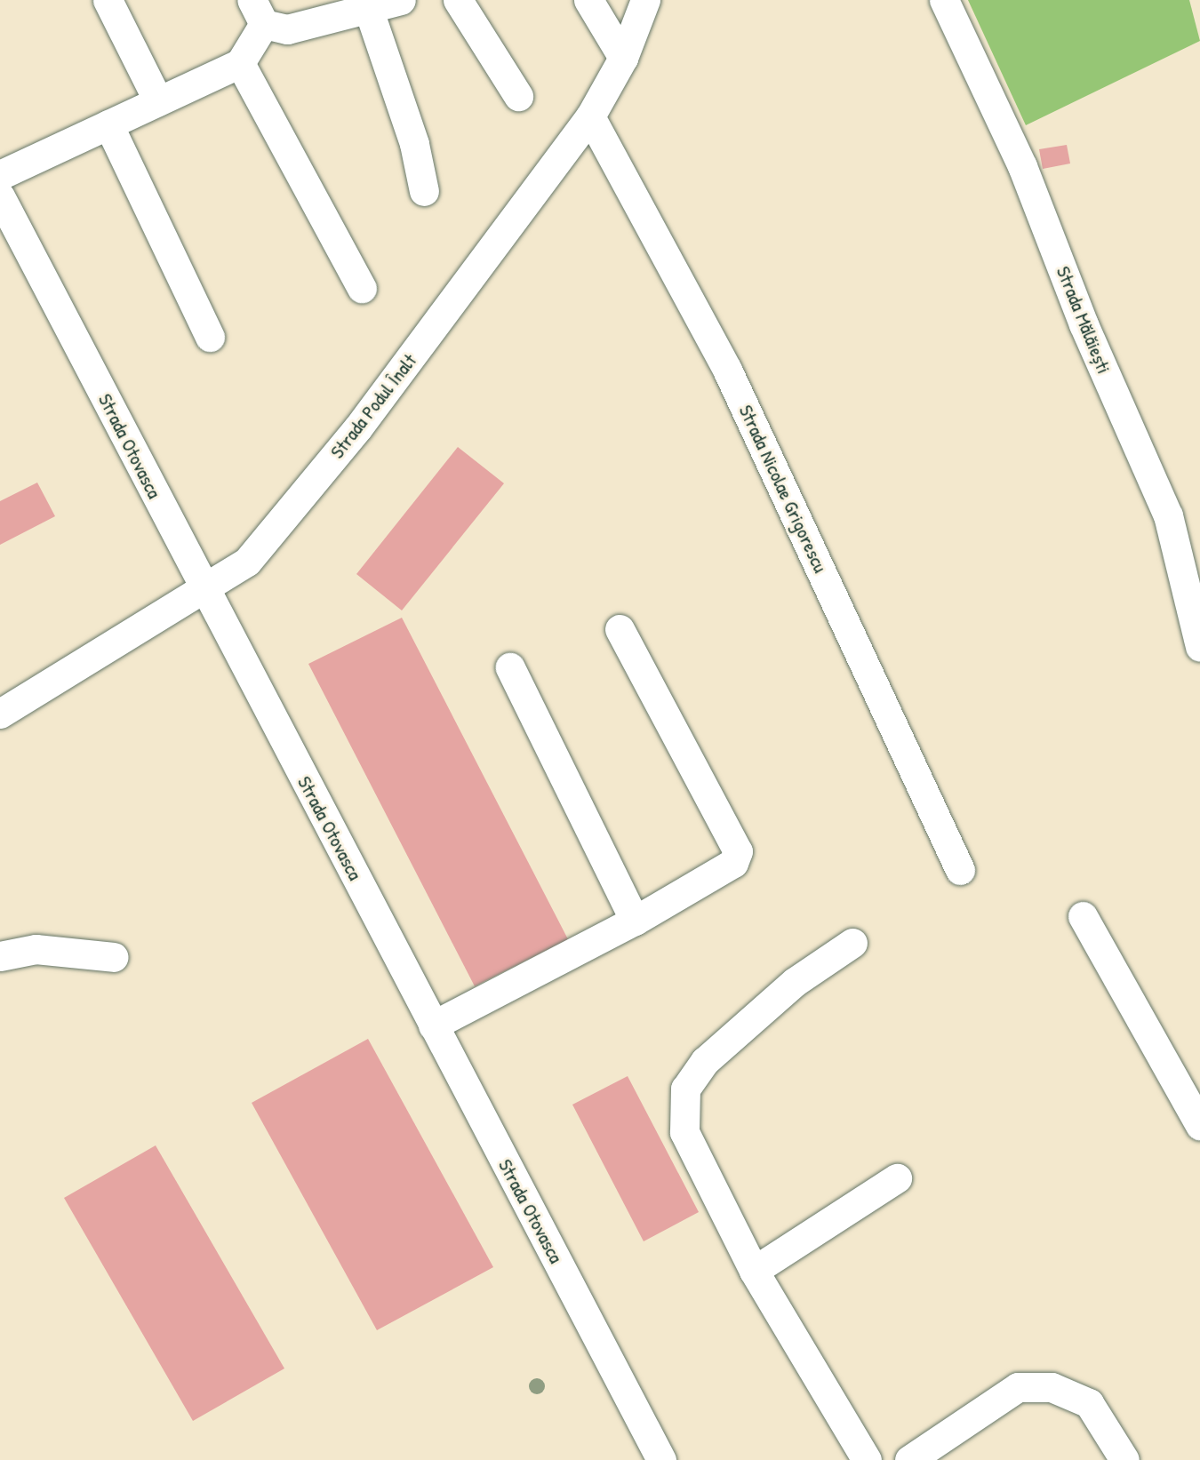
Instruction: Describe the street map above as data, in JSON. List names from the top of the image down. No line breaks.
{"streets":{"street":["Strada Mălăiești","Strada Podul Înalt","Strada Otovasca","Strada Nicolae Grigorescu"]},"crossings":[["Strada Podul Înalt","Strada Otovasca"],["Strada Podul Înalt","Strada Nicolae Grigorescu"]]}
